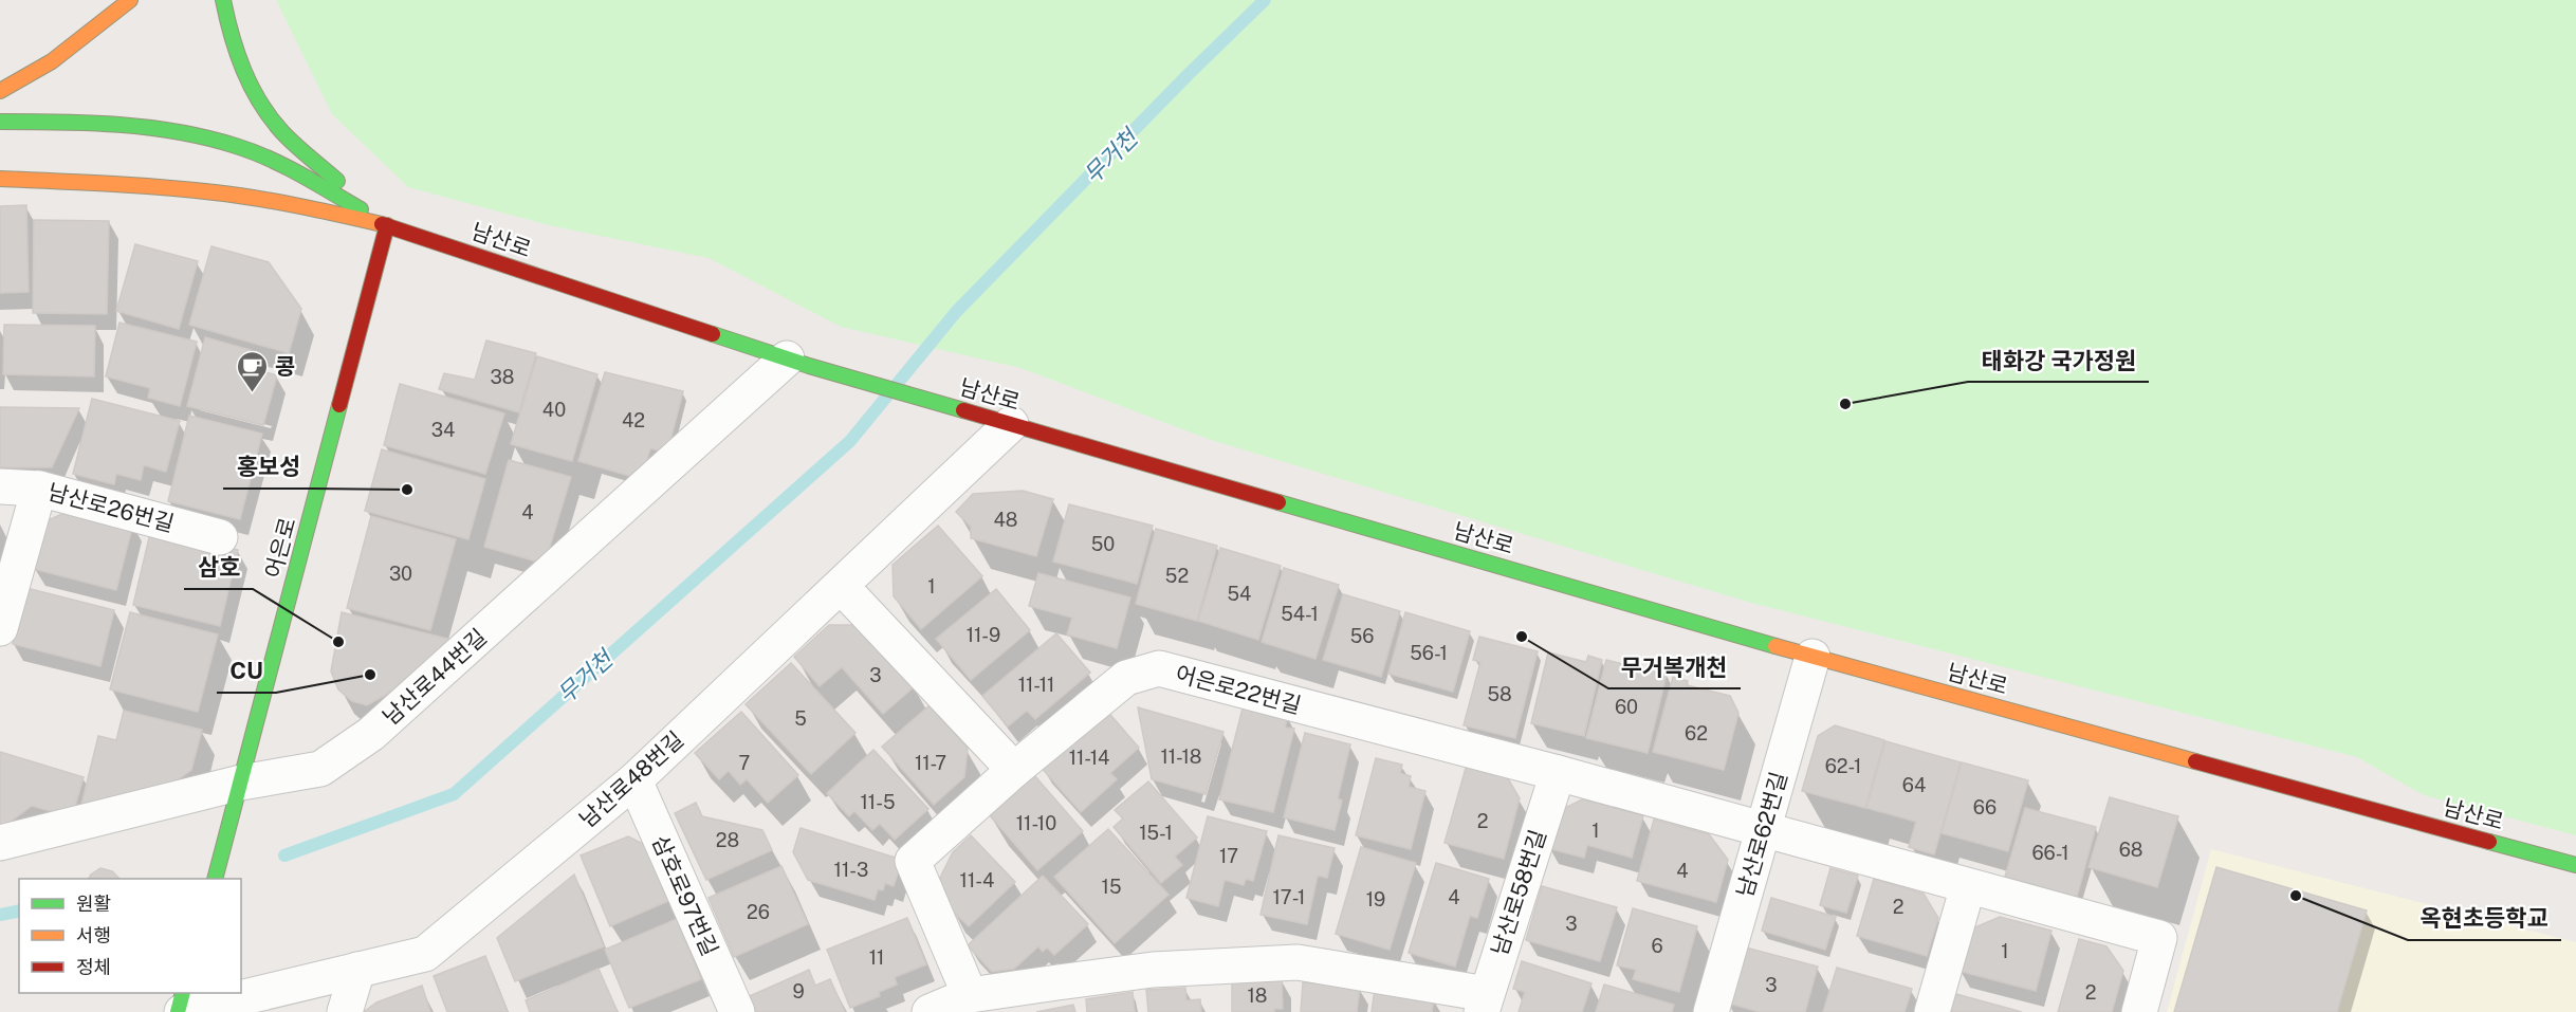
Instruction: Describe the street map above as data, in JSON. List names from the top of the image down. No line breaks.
{"streets":{"main road":["남산로","어은로"],"street":["남산로26번길","남산로44번길","어은로22번길","남산로48번길","남산로62번길","남산로58번길","삼호로97번길"]},"crossings":[["남산로","어은로"],["남산로","남산로44번길"],["남산로","남산로48번길"],["남산로","남산로62번길"],["어은로","남산로44번길"],["어은로22번길","남산로62번길"],["어은로22번길","남산로58번길"],["남산로48번길","삼호로97번길"]],"water":["무거천"],"places":{"cafe":["콩"],"other":["태화강 국가정원","홍보성","무거복개천","삼호","CU","옥현초등학교"]},"house_numbers":["38","40","42","34","4","48","50","30","52","1","54","54-1","11-9","56","56-1","3","11-11","58","60","5","62","11-18","11-14","7","11-7","62-1","64","11-5","66","2","11-10","1","15-1","28","68","66-1","17","11-3","4","11-4","15","17-1","4","19","2","26","3","6","1","11","3","9","2","18"],"legend":["원활","서행","정체"]}
